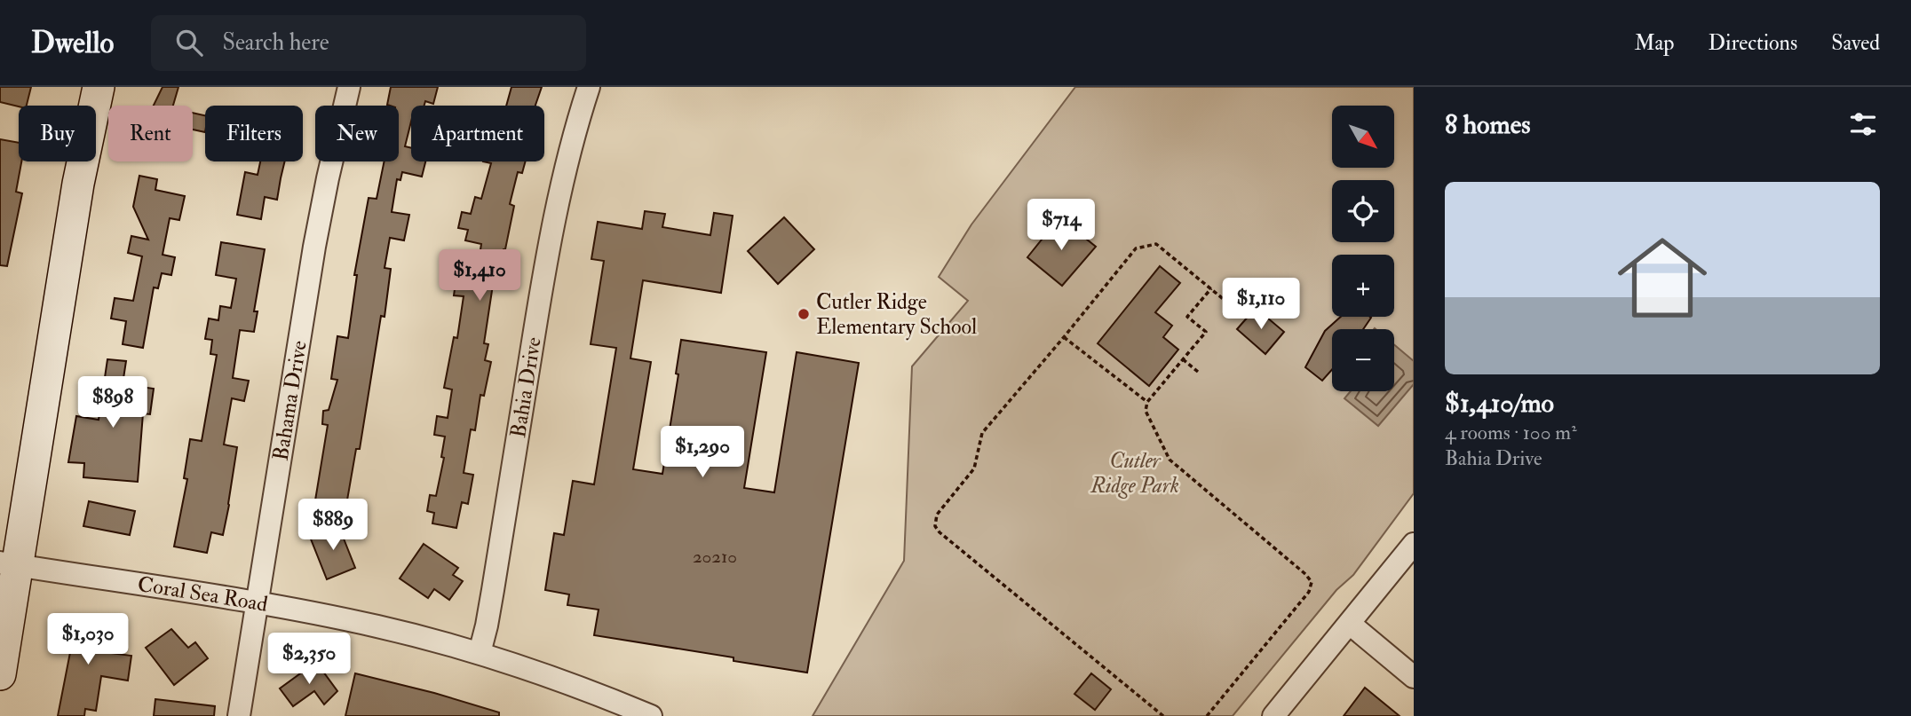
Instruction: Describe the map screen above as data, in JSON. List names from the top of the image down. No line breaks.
{"streets":{"street":["Bahia Drive","Bahama Drive","Coral Sea Road"]},"crossings":[["Bahia Drive","Coral Sea Road"],["Bahama Drive","Coral Sea Road"]],"parks":["Cutler Ridge Park"],"places":["Cutler Ridge Elementary School"],"house_numbers":["20210"],"north":"bottom right","page":{"header":"Dwello","search":"Search here","nav":["Map","Directions","Saved"],"heading":"8 homes","map_buttons":["+","−"],"chip":["Buy","Rent","Filters","New","Apartment"],"list":[{"name":"$1,410/mo","note":"4 rooms · 100 m² · Bahia Drive"}],"price":["$714","$1,410","$1,110","$898","$1,290","$889","$1,030","$2,350"]}}
